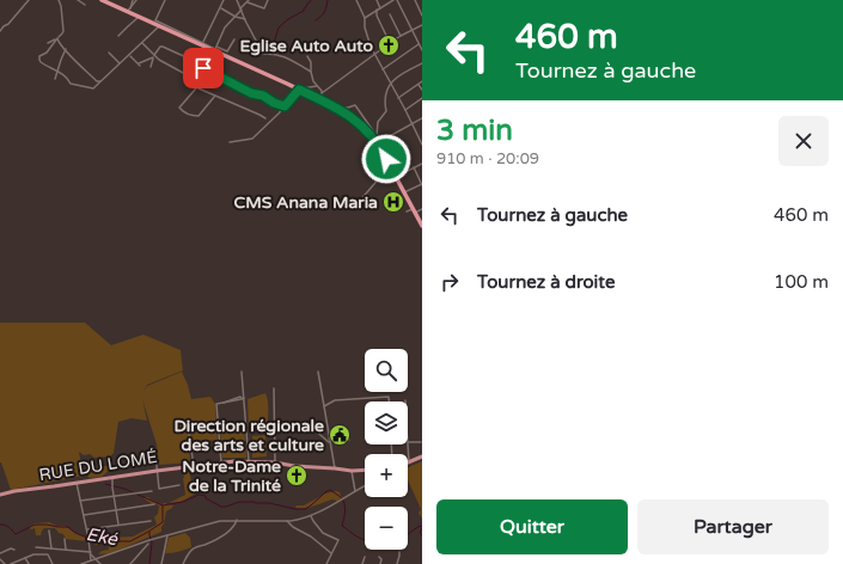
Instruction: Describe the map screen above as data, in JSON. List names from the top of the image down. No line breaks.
{"streets":{"main road":["RUE DU LOMÉ"]},"water":["Eké"],"places":{"church":["Eglise Auto Auto","Notre-Dame de la Trinité"],"hospital":["CMS Anana Maria"],"public building":["Direction régionale des arts et culture"]},"page":{"turn":["460 m","Tournez à gauche"],"heading":["3 min","910 m · 20:09"],"list":[{"name":"Tournez à gauche","value":"460 m"},{"name":"Tournez à droite","value":"100 m"}],"map_buttons":["+","−"],"buttons":["Quitter","Partager"]}}
